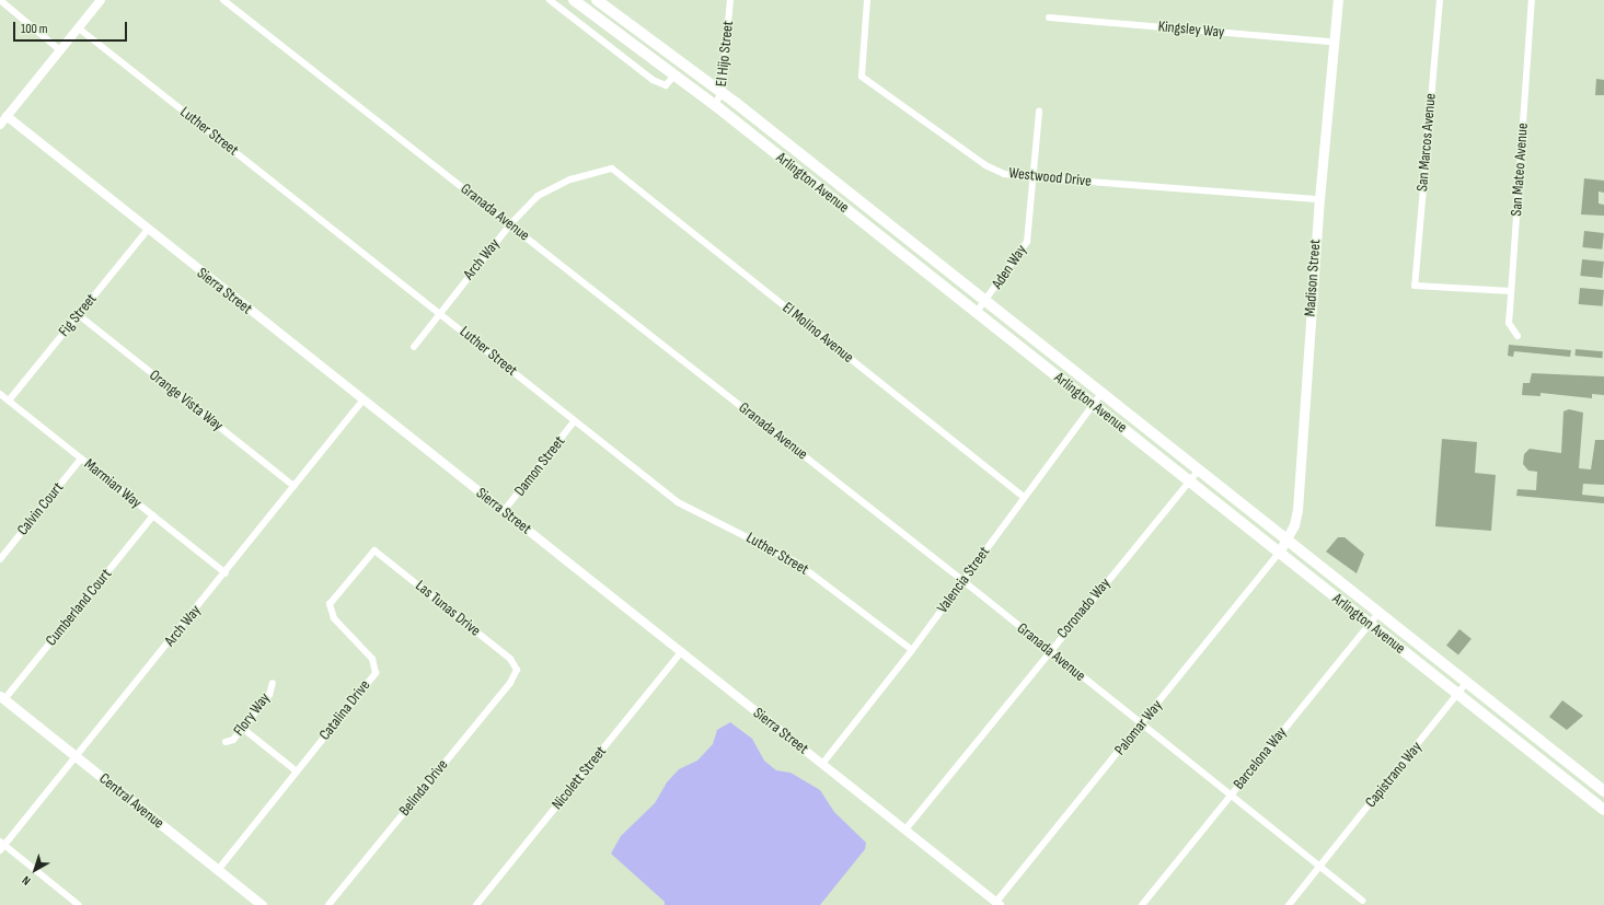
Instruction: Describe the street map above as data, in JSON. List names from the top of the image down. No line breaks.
{"streets":{"main road":["Arlington Avenue","Madison Street","Central Avenue"],"street":["Kingsley Way","El Hijo Street","Luther Street","San Marcos Avenue","San Mateo Avenue","Westwood Drive","Granada Avenue","Arch Way","Aden Way","Sierra Street","Fig Street","El Molino Avenue","Orange Vista Way","Damon Street","Marmian Way","Calvin Court","Valencia Street","Cumberland Court","Las Tunas Drive","Coronado Way","Catalina Drive","Flory Way","Palomar Way","Barcelona Way","Capistrano Way","Nicolett Street","Belinda Drive"]},"crossings":[["Kingsley Way","Madison Street"],["El Hijo Street","Arlington Avenue"],["Luther Street","Arch Way"],["Luther Street","Damon Street"],["Luther Street","Valencia Street"],["San Marcos Avenue","San Mateo Avenue"],["Westwood Drive","Aden Way"],["Westwood Drive","Madison Street"],["Arlington Avenue","Aden Way"],["Arlington Avenue","Madison Street"],["Arlington Avenue","Valencia Street"],["Arlington Avenue","Coronado Way"],["Arlington Avenue","Palomar Way"],["Arlington Avenue","Barcelona Way"],["Arlington Avenue","Capistrano Way"],["Granada Avenue","Arch Way"],["Granada Avenue","Valencia Street"],["Granada Avenue","Coronado Way"],["Granada Avenue","Palomar Way"],["Granada Avenue","Barcelona Way"],["Granada Avenue","Capistrano Way"],["Arch Way","Sierra Street"],["Arch Way","El Molino Avenue"],["Arch Way","Orange Vista Way"],["Arch Way","Marmian Way"],["Arch Way","Central Avenue"],["Madison Street","Palomar Way"],["Sierra Street","Fig Street"],["Sierra Street","Damon Street"],["Sierra Street","Valencia Street"],["Sierra Street","Coronado Way"],["Sierra Street","Palomar Way"],["Sierra Street","Nicolett Street"],["Fig Street","Orange Vista Way"],["Fig Street","Marmian Way"],["El Molino Avenue","Valencia Street"],["Marmian Way","Calvin Court"],["Marmian Way","Cumberland Court"],["Cumberland Court","Central Avenue"],["Las Tunas Drive","Catalina Drive"],["Las Tunas Drive","Belinda Drive"],["Catalina Drive","Central Avenue"]],"scale_bar":"100 m","north":"bottom left"}
